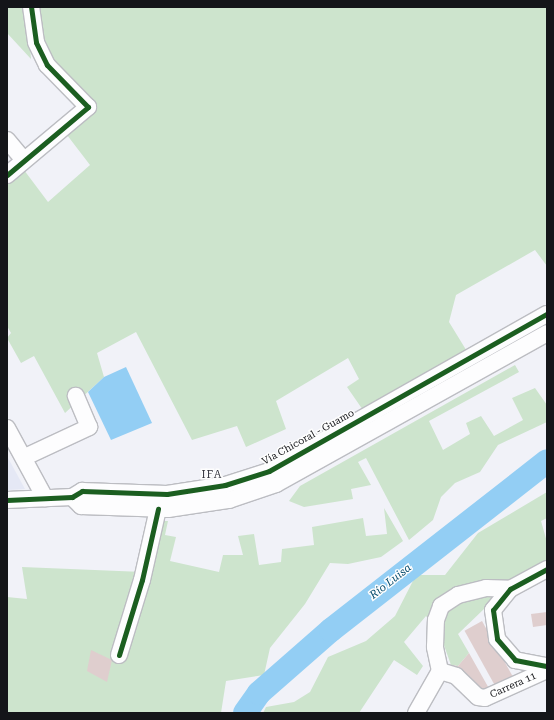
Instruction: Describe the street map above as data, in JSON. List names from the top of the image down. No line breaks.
{"streets":{"street":["Carrera 11"],"cycle path":["Vía Chicoral - Guamo"]},"districts":["IFA"],"water":["Río Luisa"]}
